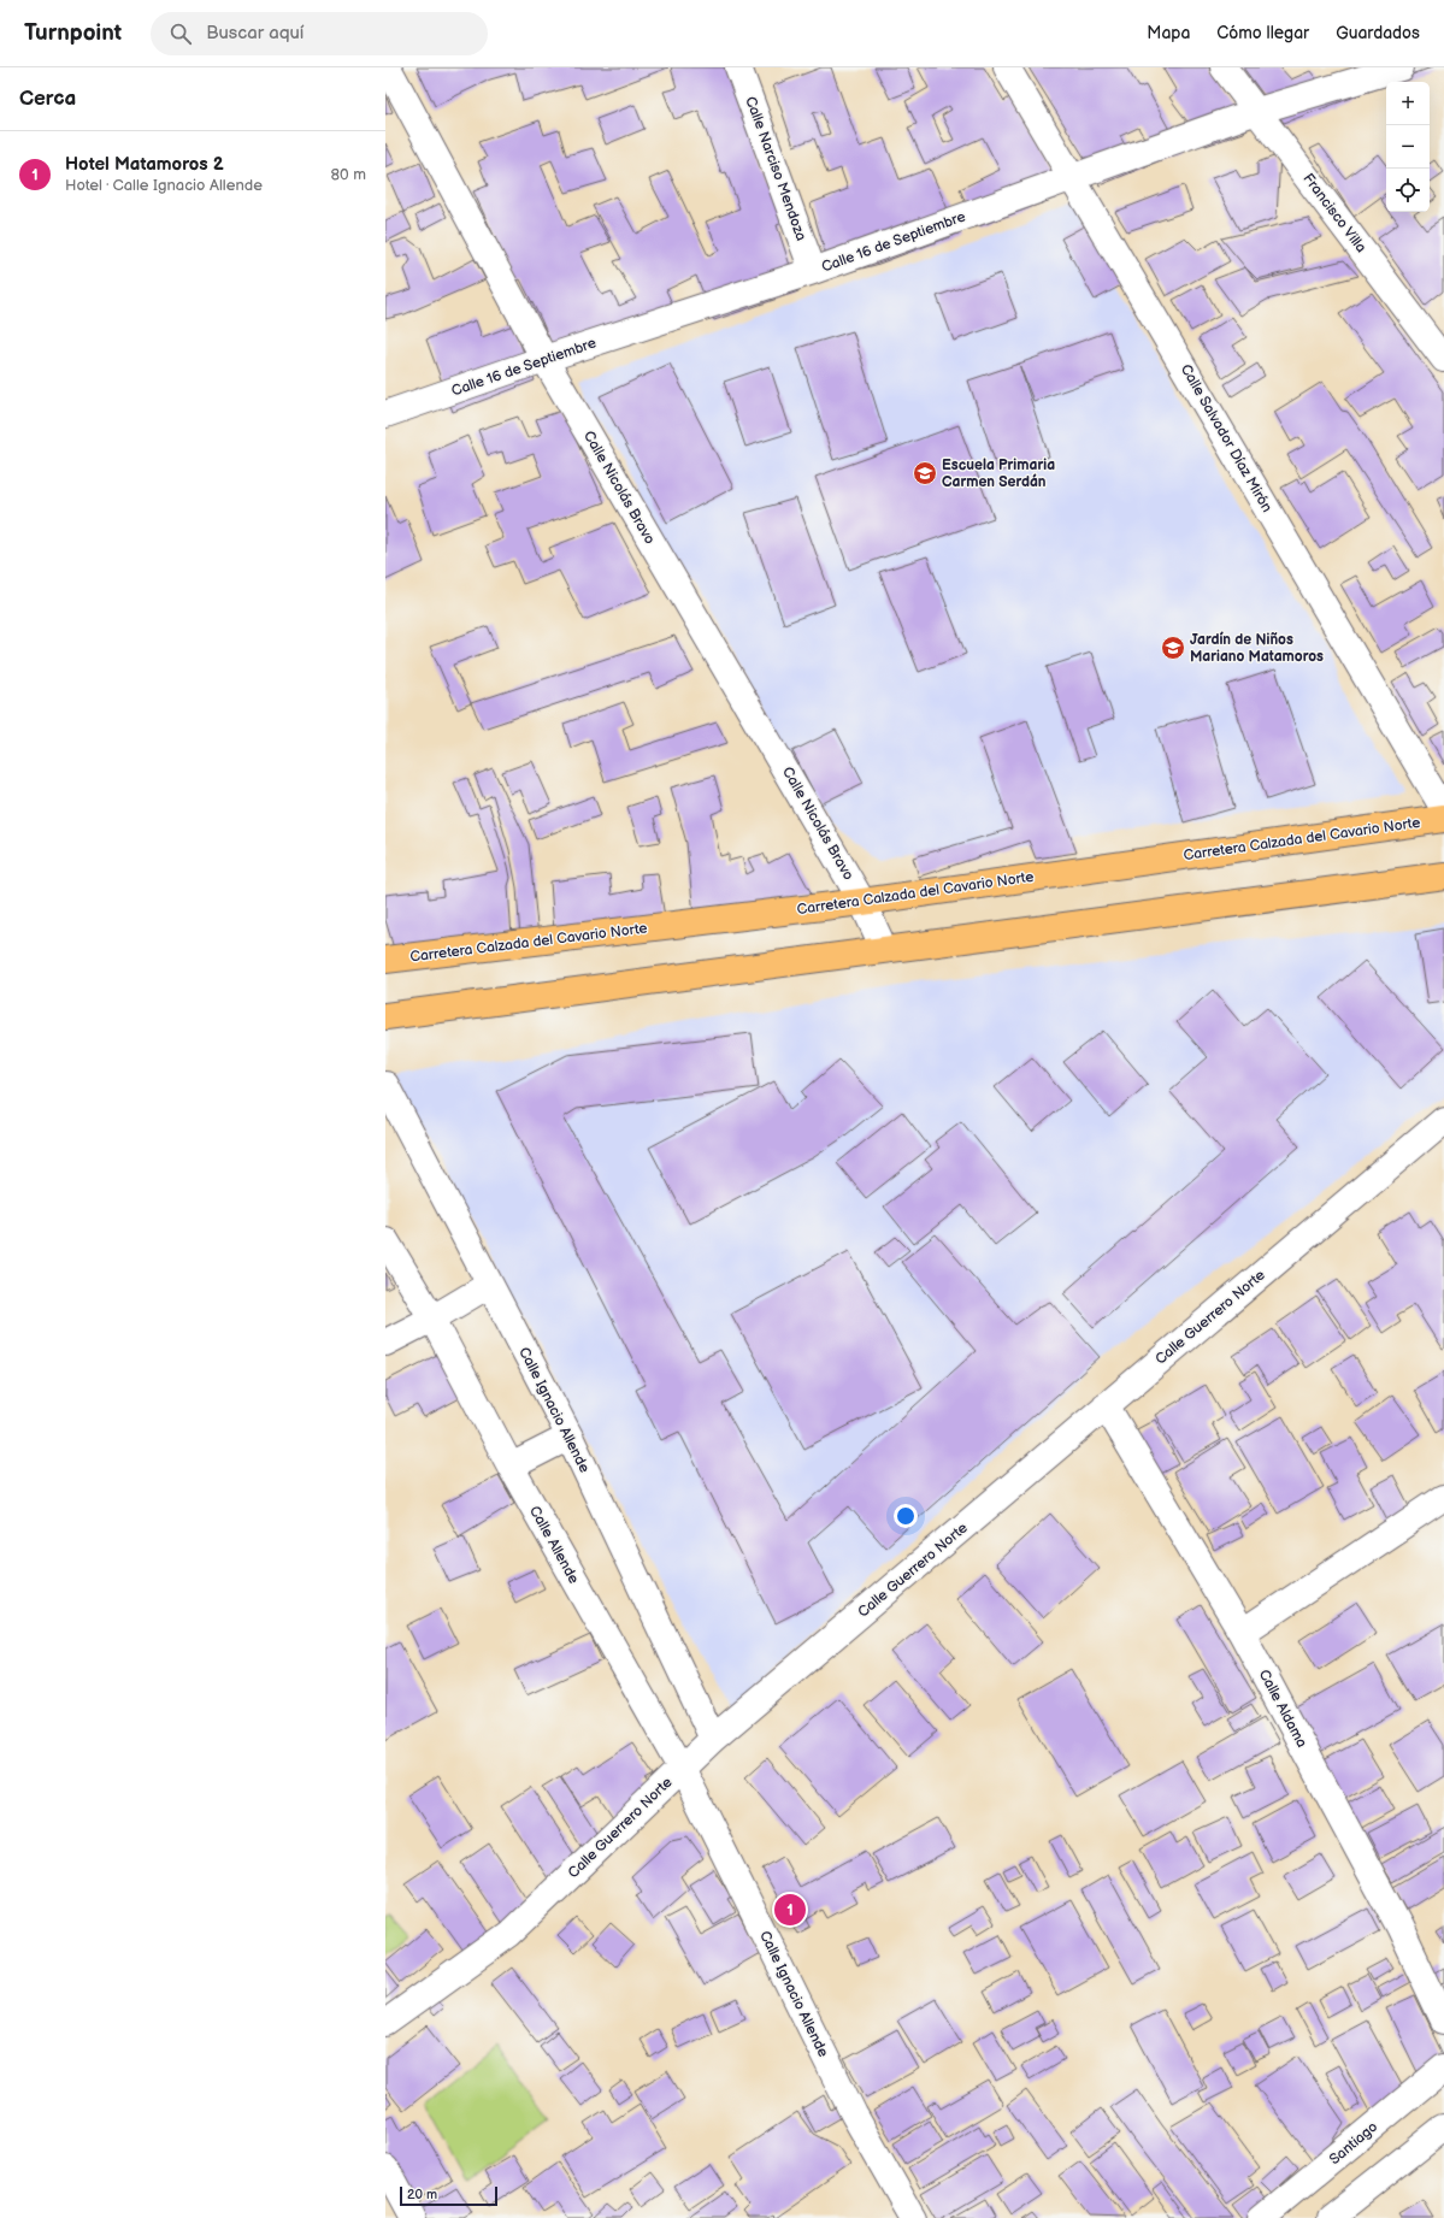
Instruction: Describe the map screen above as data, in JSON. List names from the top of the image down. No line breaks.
{"streets":{"main road":["Carretera Calzada del Cavario Norte"],"street":["Calle Narciso Mendoza","Francisco Villa","Calle 16 de Septiembre","Calle Salvador Díaz Mirón","Calle Nicolás Bravo","Calle Guerrero Norte","Calle Ignacio Allende","Calle Allende","Calle Aldama","Santiago"]},"crossings":[["Calle Narciso Mendoza","Calle 16 de Septiembre"],["Francisco Villa","Calle 16 de Septiembre"],["Calle 16 de Septiembre","Calle Salvador Díaz Mirón"],["Calle 16 de Septiembre","Calle Nicolás Bravo"],["Calle Nicolás Bravo","Carretera Calzada del Cavario Norte"],["Calle Guerrero Norte","Calle Ignacio Allende"],["Calle Guerrero Norte","Calle Allende"],["Calle Guerrero Norte","Calle Aldama"],["Calle Ignacio Allende","Calle Allende"]],"places":{"school or university":["Escuela Primaria Carmen Serdán","Jardín de Niños Mariano Matamoros"]},"scale_bar":"20 m","page":{"header":"Turnpoint","search":"Buscar aquí","nav":["Mapa","Cómo llegar","Guardados"],"heading":"Cerca","map_buttons":["+","−"],"list":[{"mark":"1","name":"Hotel Matamoros 2","note":"Hotel · Calle Ignacio Allende","value":"80 m"}],"pins":"1","scale":"20 m"}}
